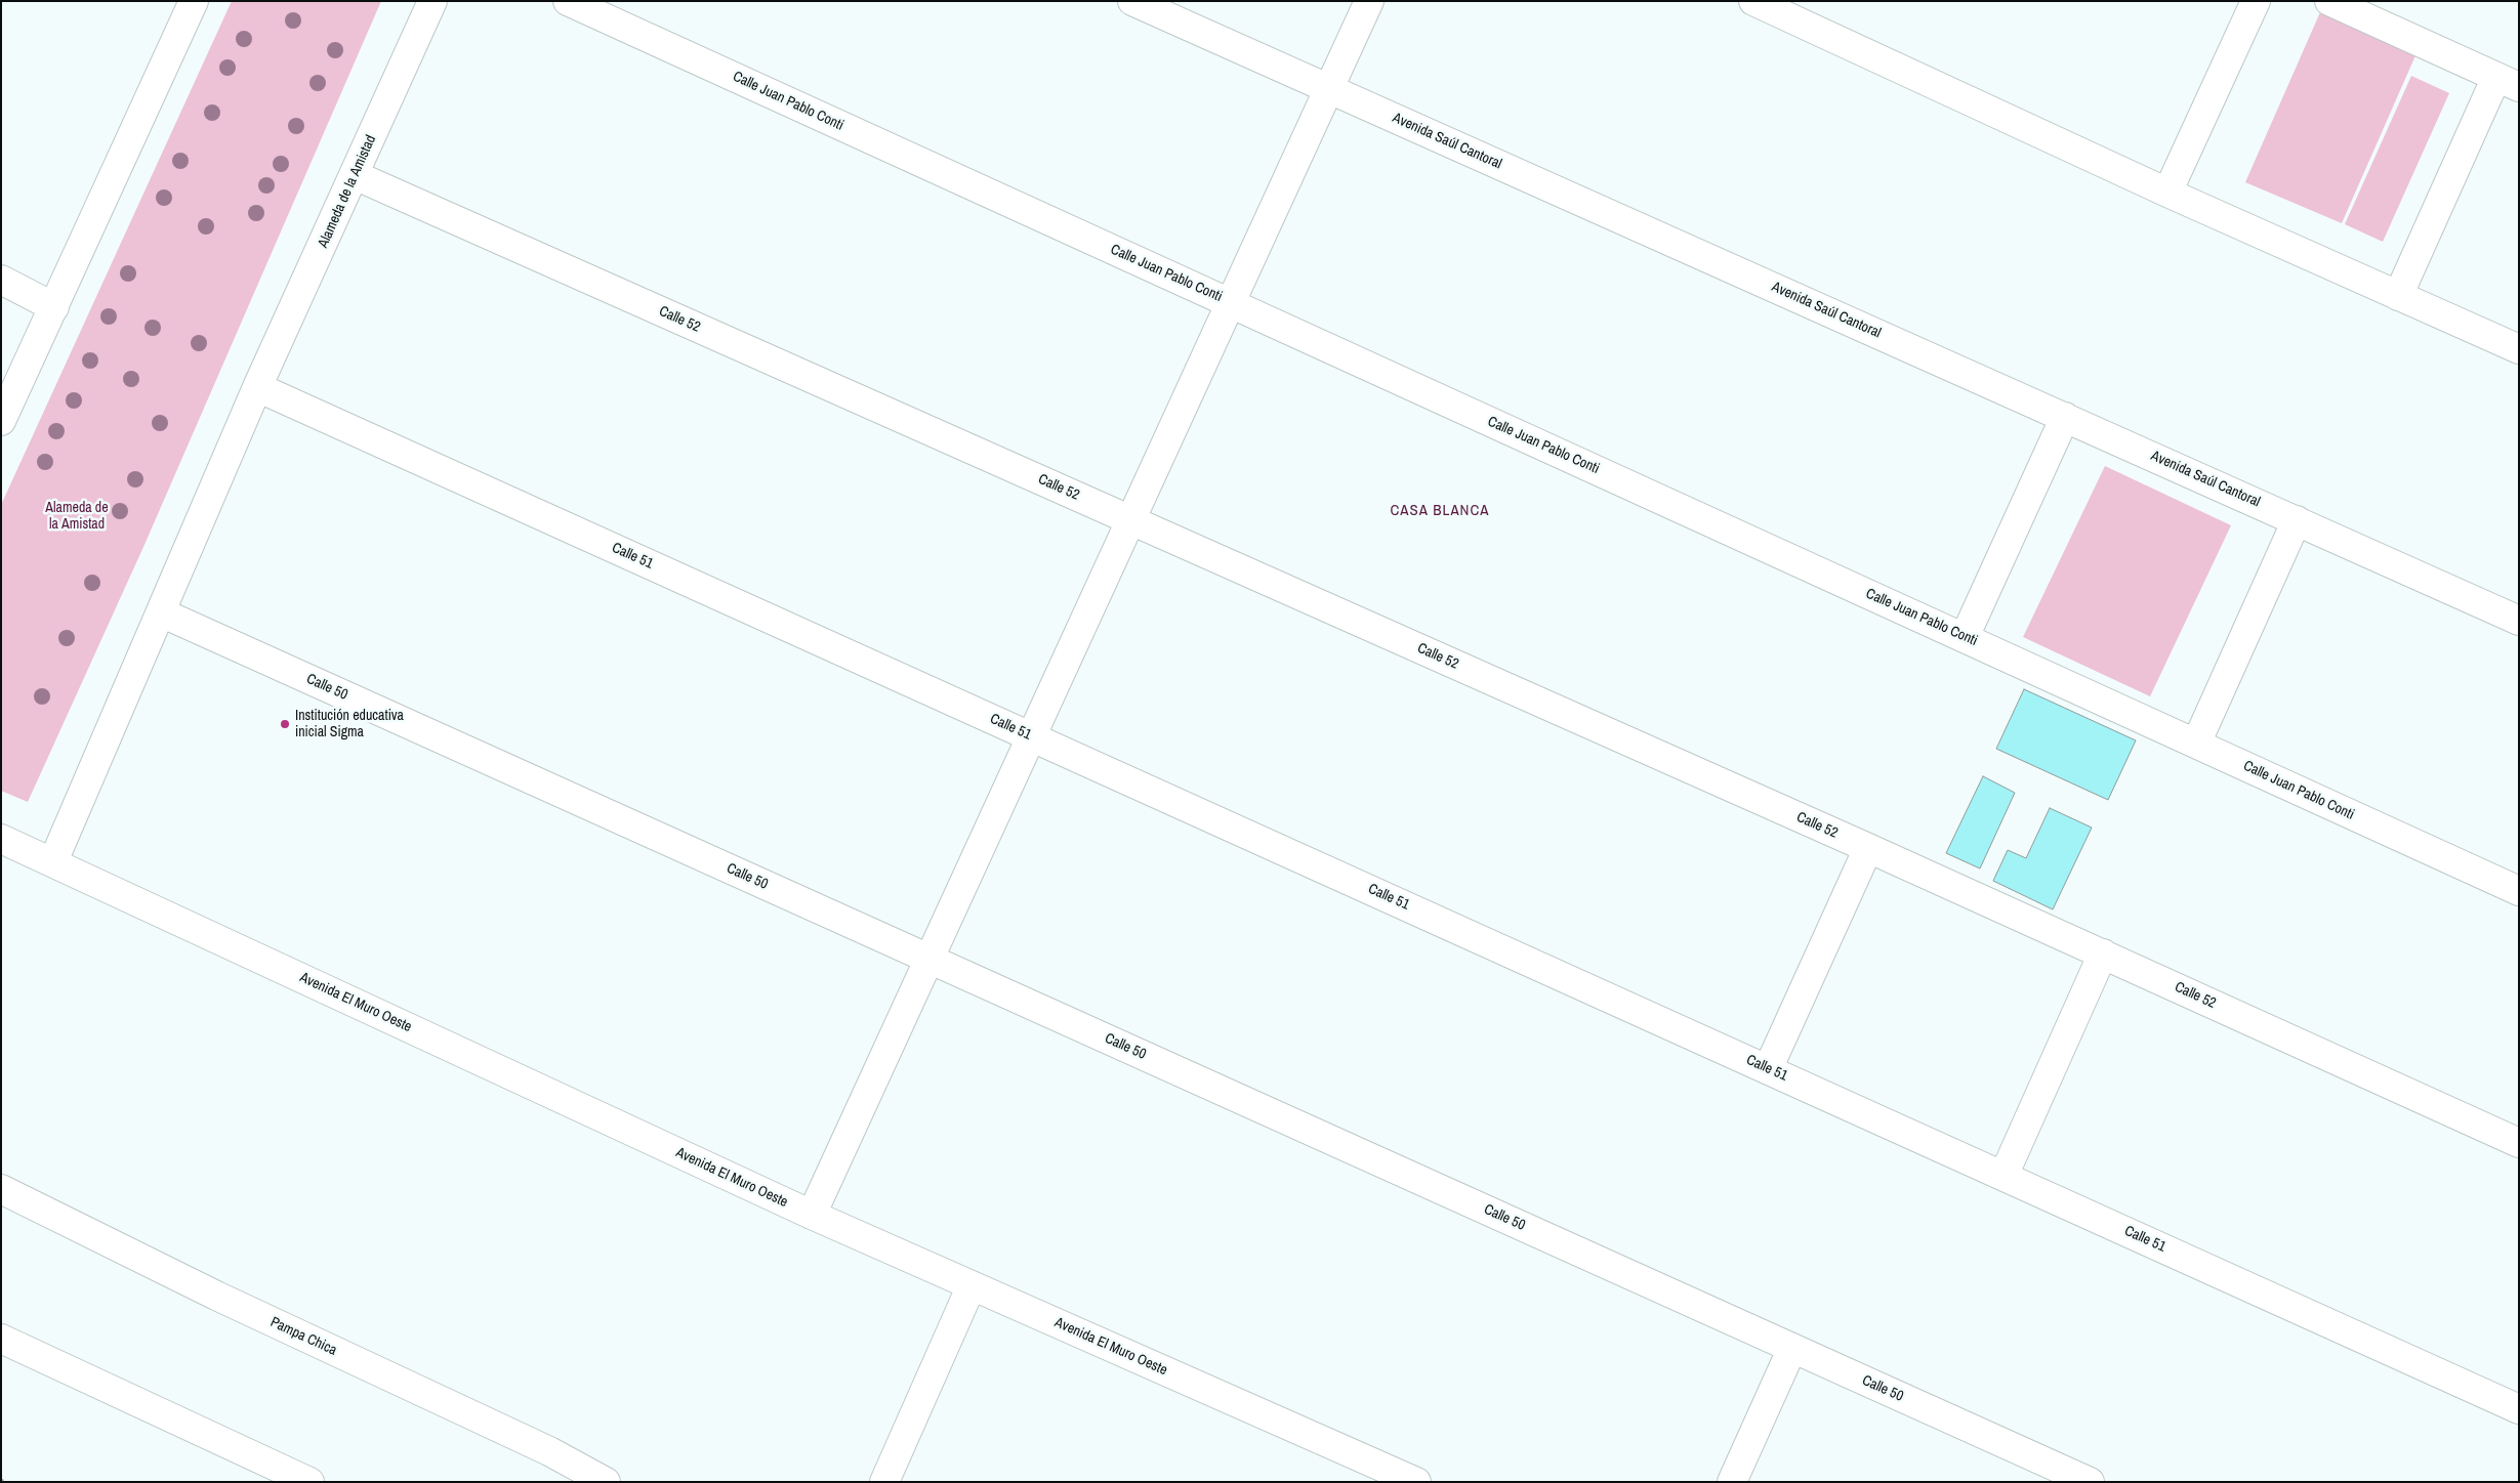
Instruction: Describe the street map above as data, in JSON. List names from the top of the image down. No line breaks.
{"streets":{"street":["Calle Juan Pablo Conti","Avenida Saúl Cantoral","Alameda de la Amistad","Calle 52","Calle 51","Calle 50","Avenida El Muro Oeste","Pampa Chica"]},"crossings":[["Alameda de la Amistad","Calle 52"],["Alameda de la Amistad","Calle 51"],["Alameda de la Amistad","Calle 50"],["Alameda de la Amistad","Avenida El Muro Oeste"]],"districts":["CASA BLANCA"],"parks":["Alameda de la Amistad"],"places":["Institución educativa inicial Sigma"]}
